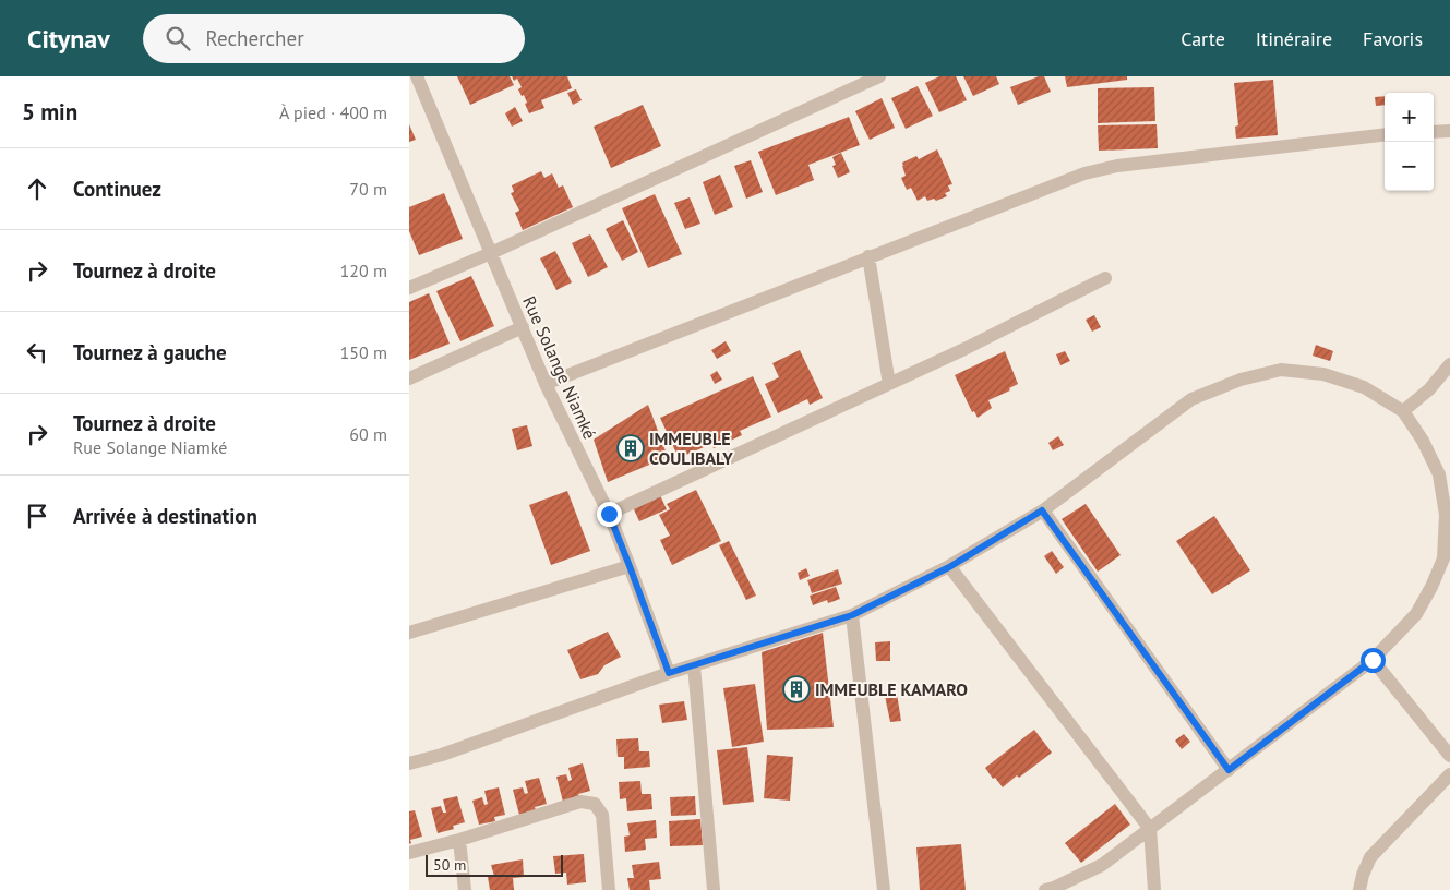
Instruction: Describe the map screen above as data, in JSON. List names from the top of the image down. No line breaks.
{"streets":{"street":["Rue Solange Niamké"]},"places":{"building":["IMMEUBLE COULIBALY","IMMEUBLE KAMARO"]},"scale_bar":"50 m","page":{"header":"Citynav","search":"Rechercher","nav":["Carte","Itinéraire","Favoris"],"heading":["5 min","À pied · 400 m"],"map_buttons":["+","−"],"list":[["Continuez","70 m"],["Tournez à droite","120 m"],["Tournez à gauche","150 m"],["Tournez à droite","Rue Solange Niamké","60 m"],"Arrivée à destination"],"scale":"50 m"}}
